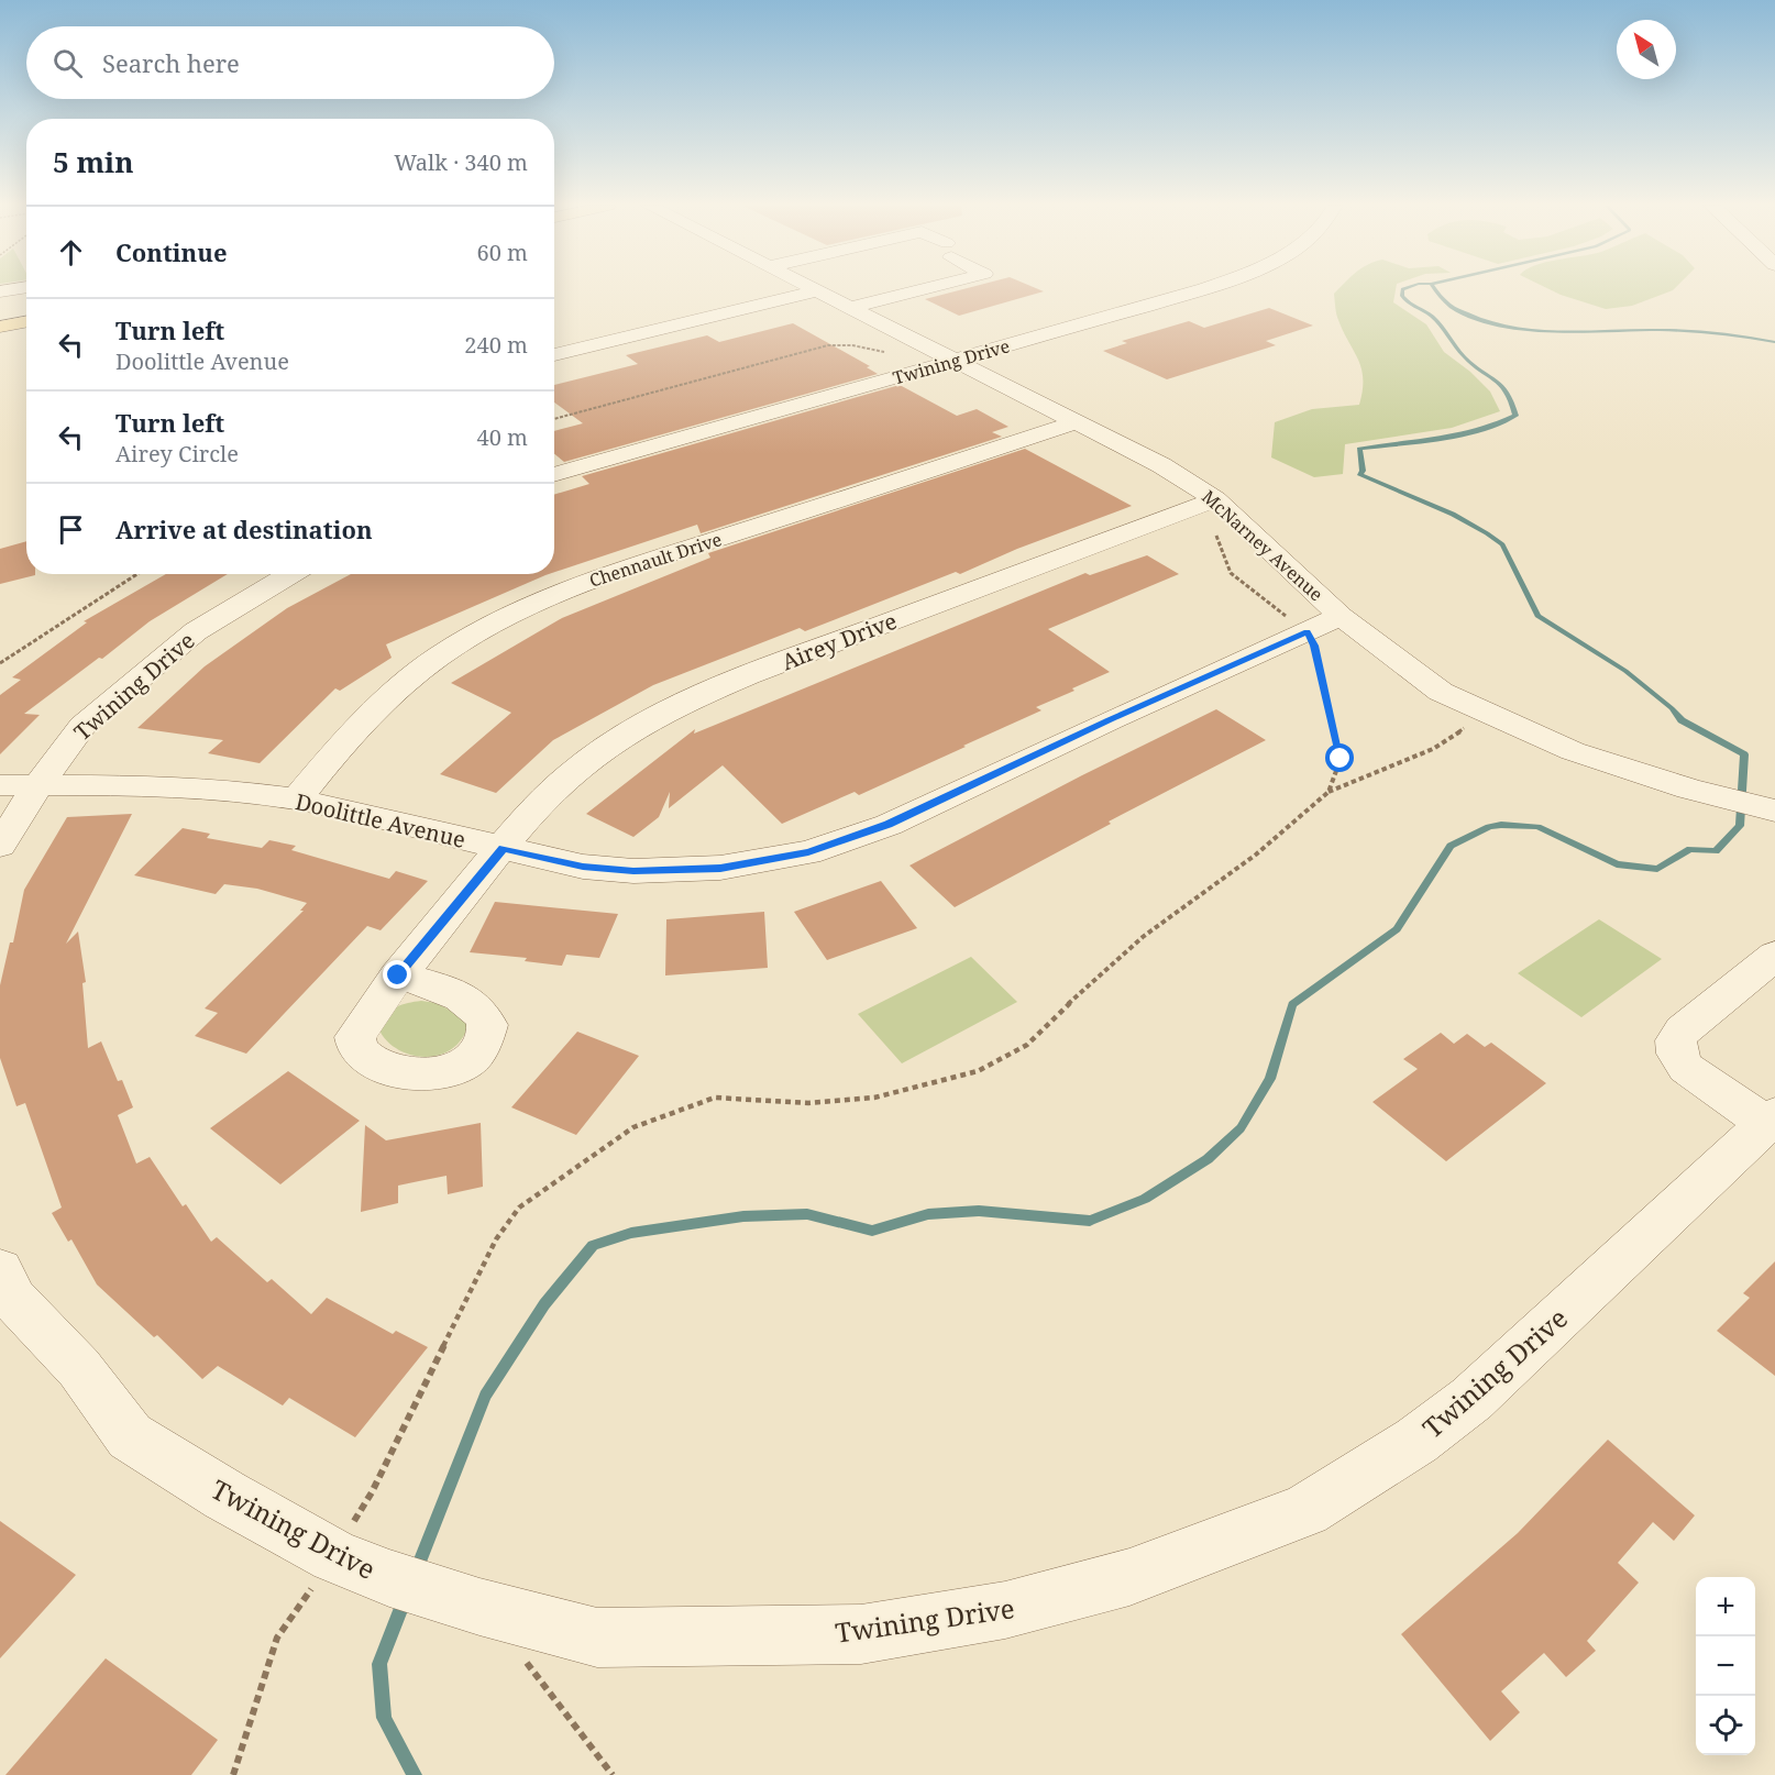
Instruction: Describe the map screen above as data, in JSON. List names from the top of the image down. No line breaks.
{"streets":{"street":["Twining Drive","McNarney Avenue","Chennault Drive","Airey Drive","Doolittle Avenue"]},"crossings":[["Twining Drive","McNarney Avenue"],["Twining Drive","Doolittle Avenue"],["McNarney Avenue","Chennault Drive"],["McNarney Avenue","Airey Drive"],["McNarney Avenue","Doolittle Avenue"],["Chennault Drive","Doolittle Avenue"],["Airey Drive","Doolittle Avenue"]],"north":"top left","page":{"search":"Search here","heading":["5 min","Walk · 340 m"],"list":[["Continue","60 m"],["Turn left","Doolittle Avenue","240 m"],["Turn left","Airey Circle","40 m"],"Arrive at destination"],"map_buttons":["+","−"]}}
